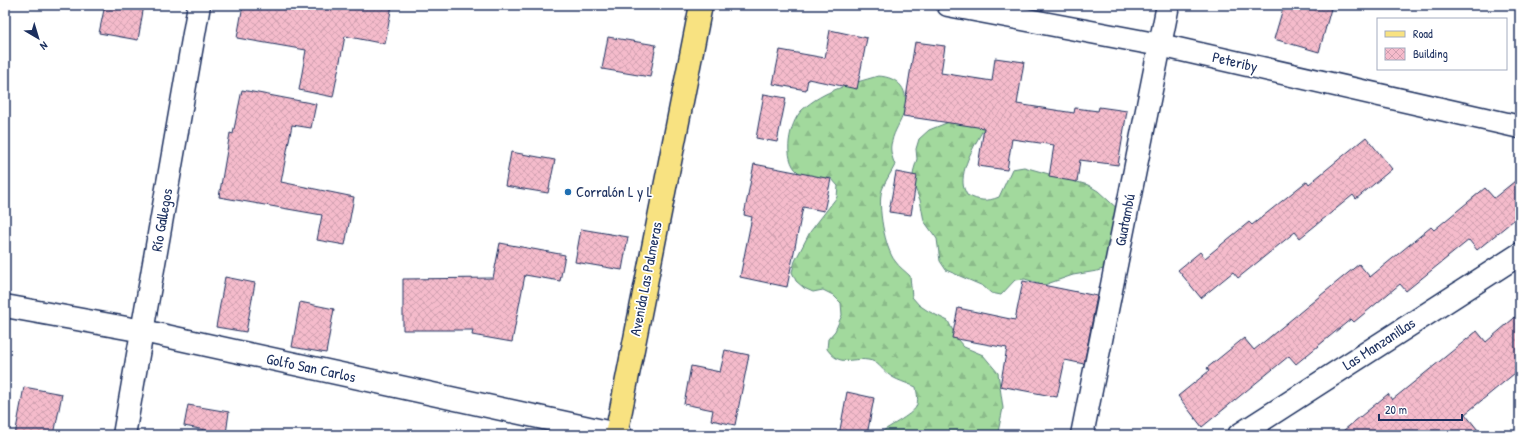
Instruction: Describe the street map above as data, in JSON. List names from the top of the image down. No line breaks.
{"streets":{"main road":["Avenida Las Palmeras"],"street":["Peteriby","Río Gallegos","Guatambú","Las Manzanillas","Golfo San Carlos"]},"crossings":[["Peteriby","Guatambú"],["Río Gallegos","Golfo San Carlos"],["Avenida Las Palmeras","Golfo San Carlos"]],"places":["Corralón L y L"],"legend":["Road","Building"],"scale_bar":"20 m","north":"bottom right"}
